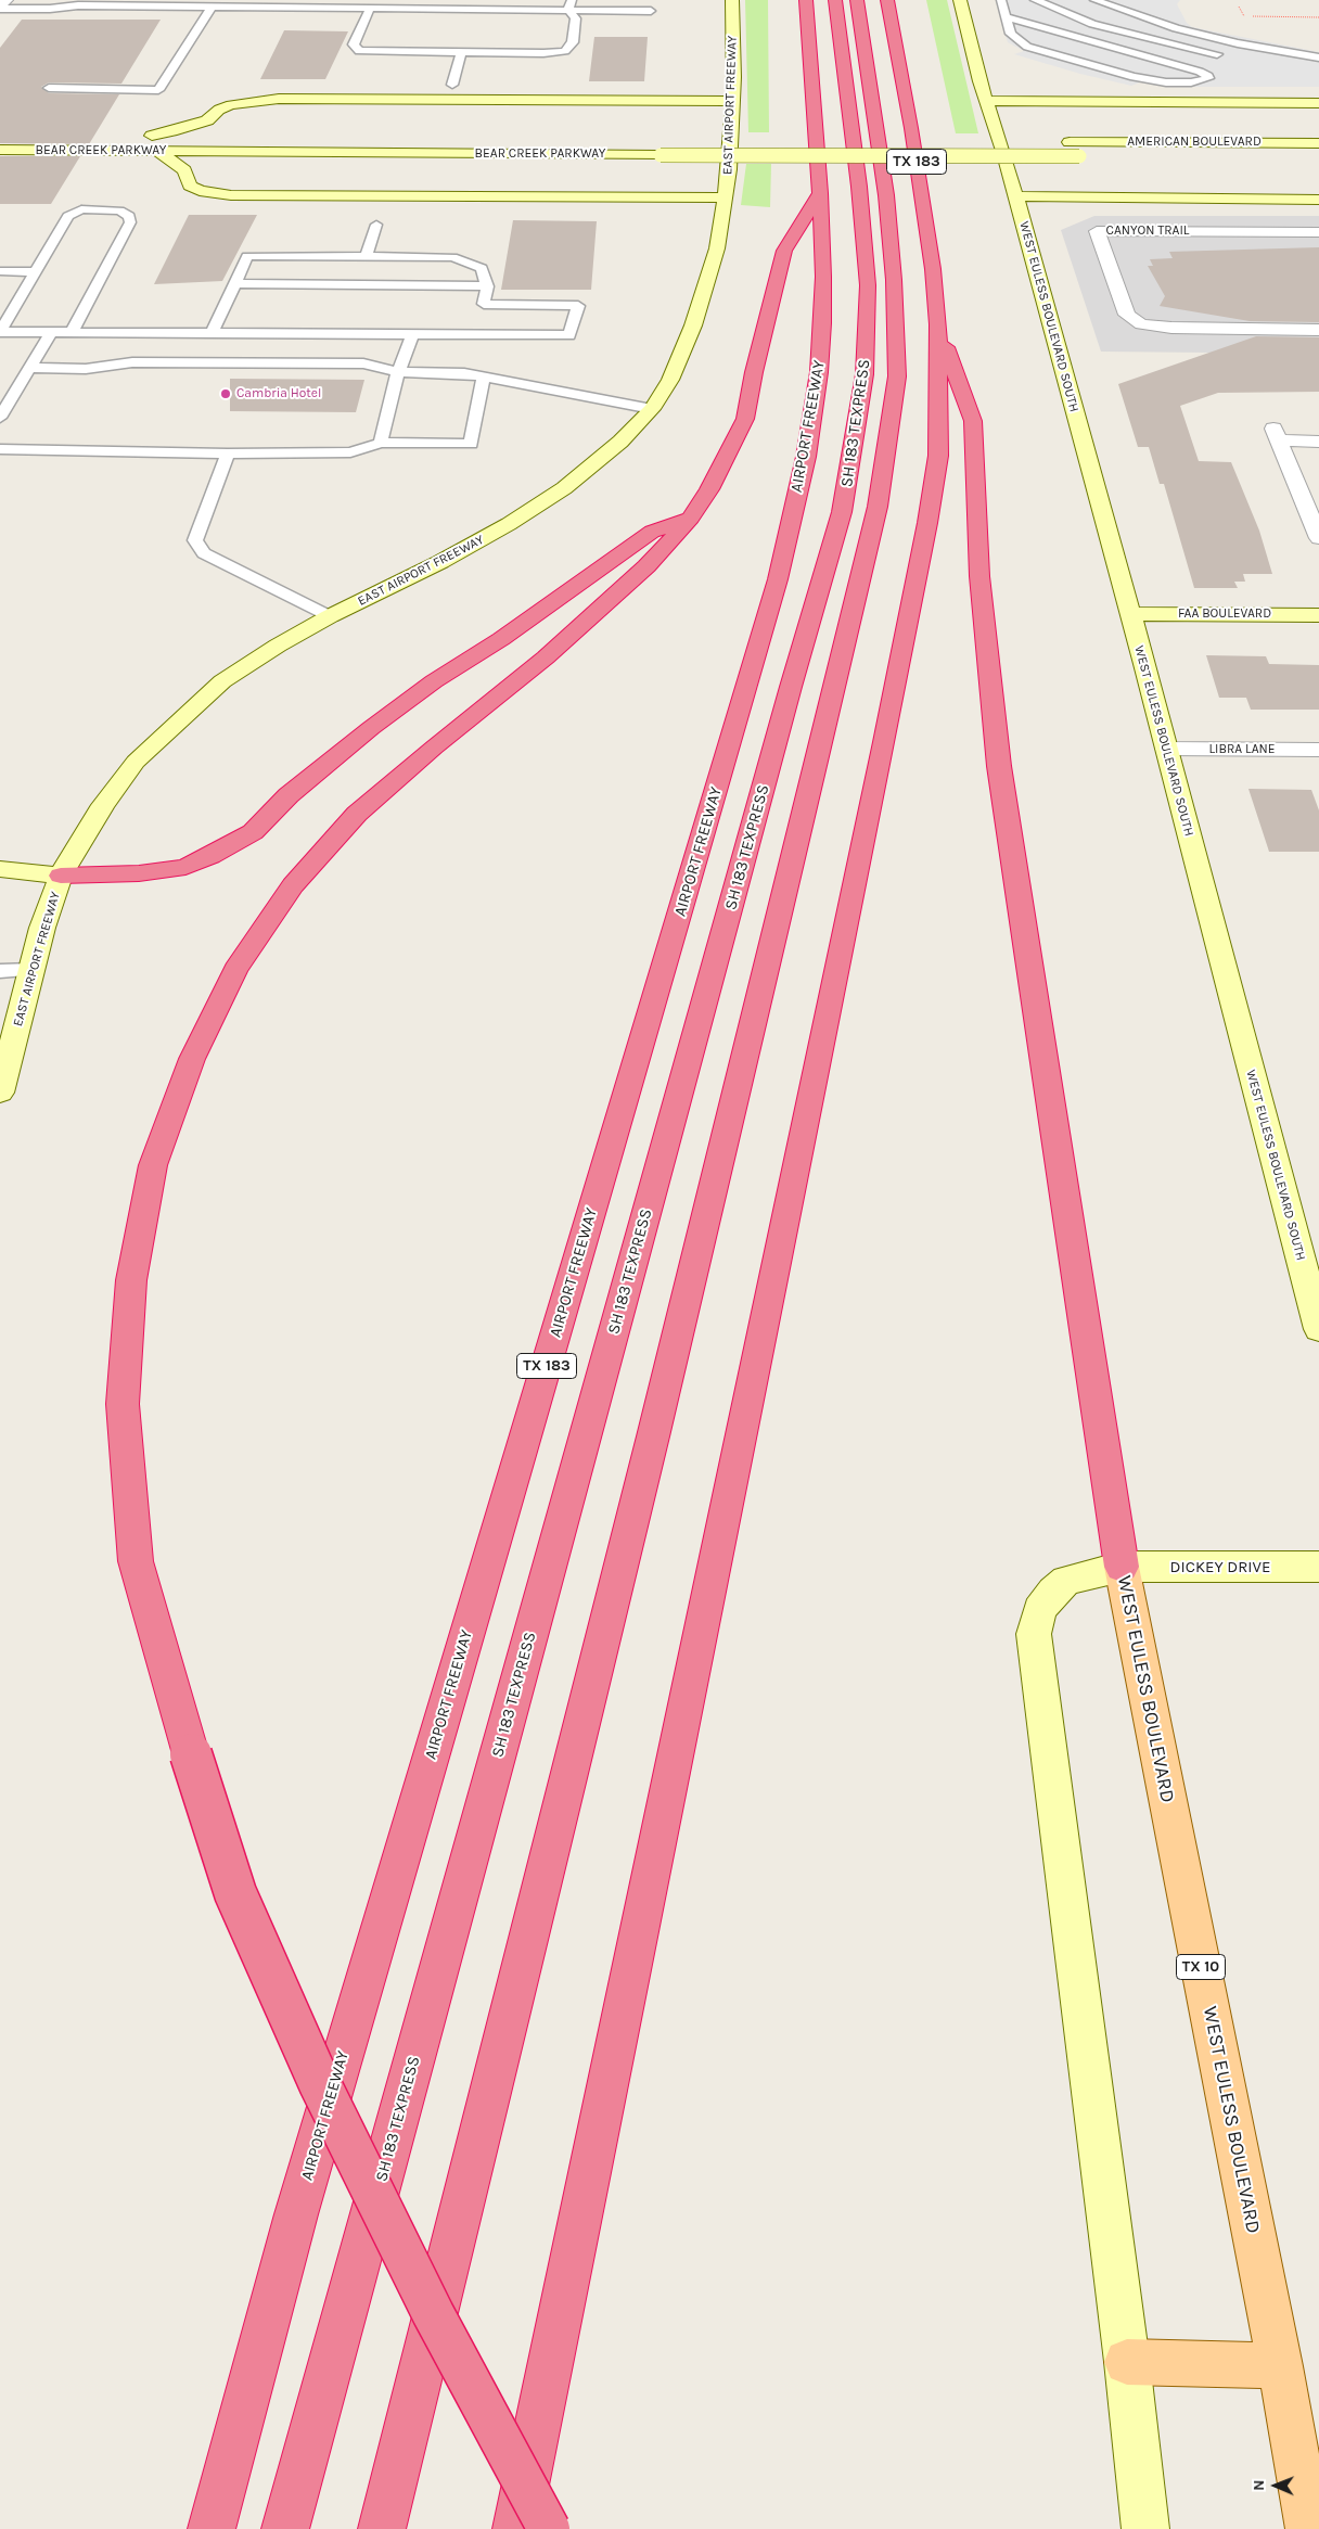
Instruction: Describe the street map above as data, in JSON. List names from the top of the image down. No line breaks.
{"streets":{"highway":["TX 183","SH 183 TEXPRESS","AIRPORT FREEWAY"],"main road":["EAST AIRPORT FREEWAY","AMERICAN BOULEVARD","BEAR CREEK PARKWAY","WEST EULESS BOULEVARD SOUTH","FAA BOULEVARD","DICKEY DRIVE","WEST EULESS BOULEVARD","TX 10"],"street":["CANYON TRAIL","LIBRA LANE"]},"crossings":[["AMERICAN BOULEVARD","BEAR CREEK PARKWAY"],["WEST EULESS BOULEVARD SOUTH","FAA BOULEVARD"],["WEST EULESS BOULEVARD SOUTH","LIBRA LANE"],["DICKEY DRIVE","WEST EULESS BOULEVARD"]],"places":["Cambria Hotel"],"north":"left"}
